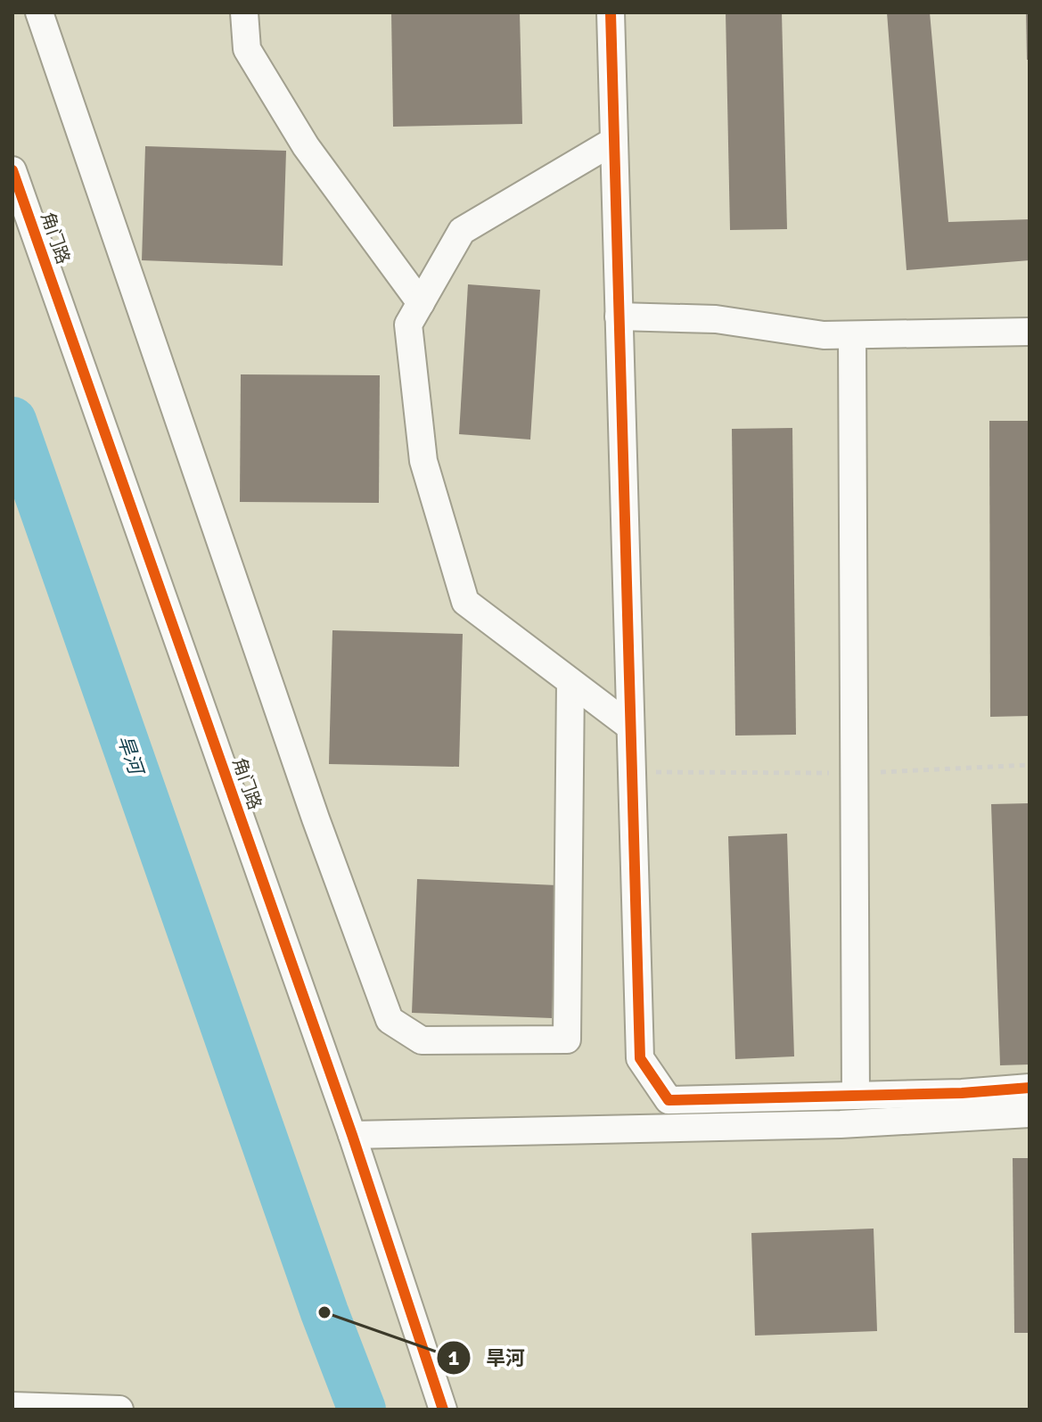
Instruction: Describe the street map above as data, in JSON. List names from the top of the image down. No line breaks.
{"streets":{"street":["角门路"]},"water":["旱河"],"places":["旱河"]}
